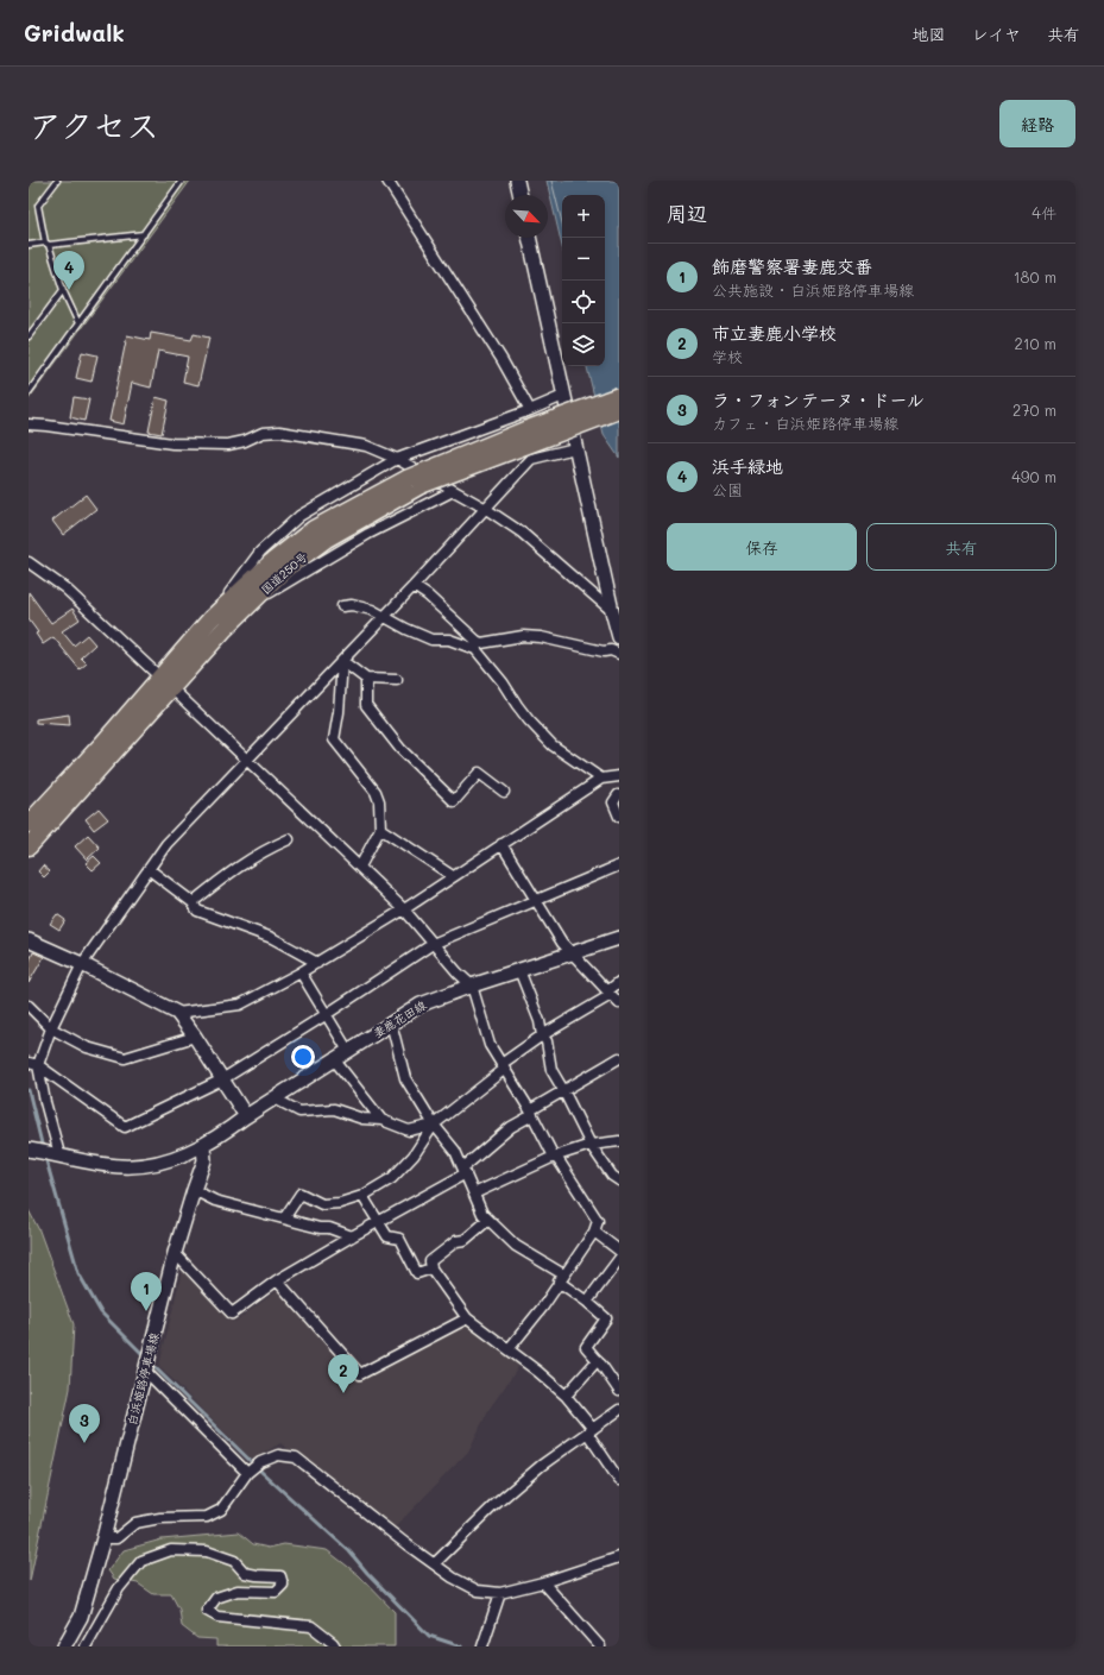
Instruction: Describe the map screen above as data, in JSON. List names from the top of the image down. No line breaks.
{"streets":{"highway":["国道250号"],"main road":["妻鹿花田線","白浜姫路停車場線"]},"crossings":[["妻鹿花田線","白浜姫路停車場線"]],"north":"bottom right","page":{"header":"Gridwalk","nav":["地図","レイヤ","共有"],"title":"アクセス","buttons":["経路",["保存","共有"]],"heading":["周辺","4件"],"map_buttons":["+","−"],"list":[{"mark":"1","name":"飾磨警察署妻鹿交番","note":"公共施設 · 白浜姫路停車場線","value":"180 m"},{"mark":"2","name":"市立妻鹿小学校","note":"学校","value":"210 m"},{"mark":"3","name":"ラ・フォンテーヌ・ドール","note":"カフェ · 白浜姫路停車場線","value":"270 m"},{"mark":"4","name":"浜手緑地","note":"公園","value":"490 m"}],"pins":["4","1","2","3"]}}
